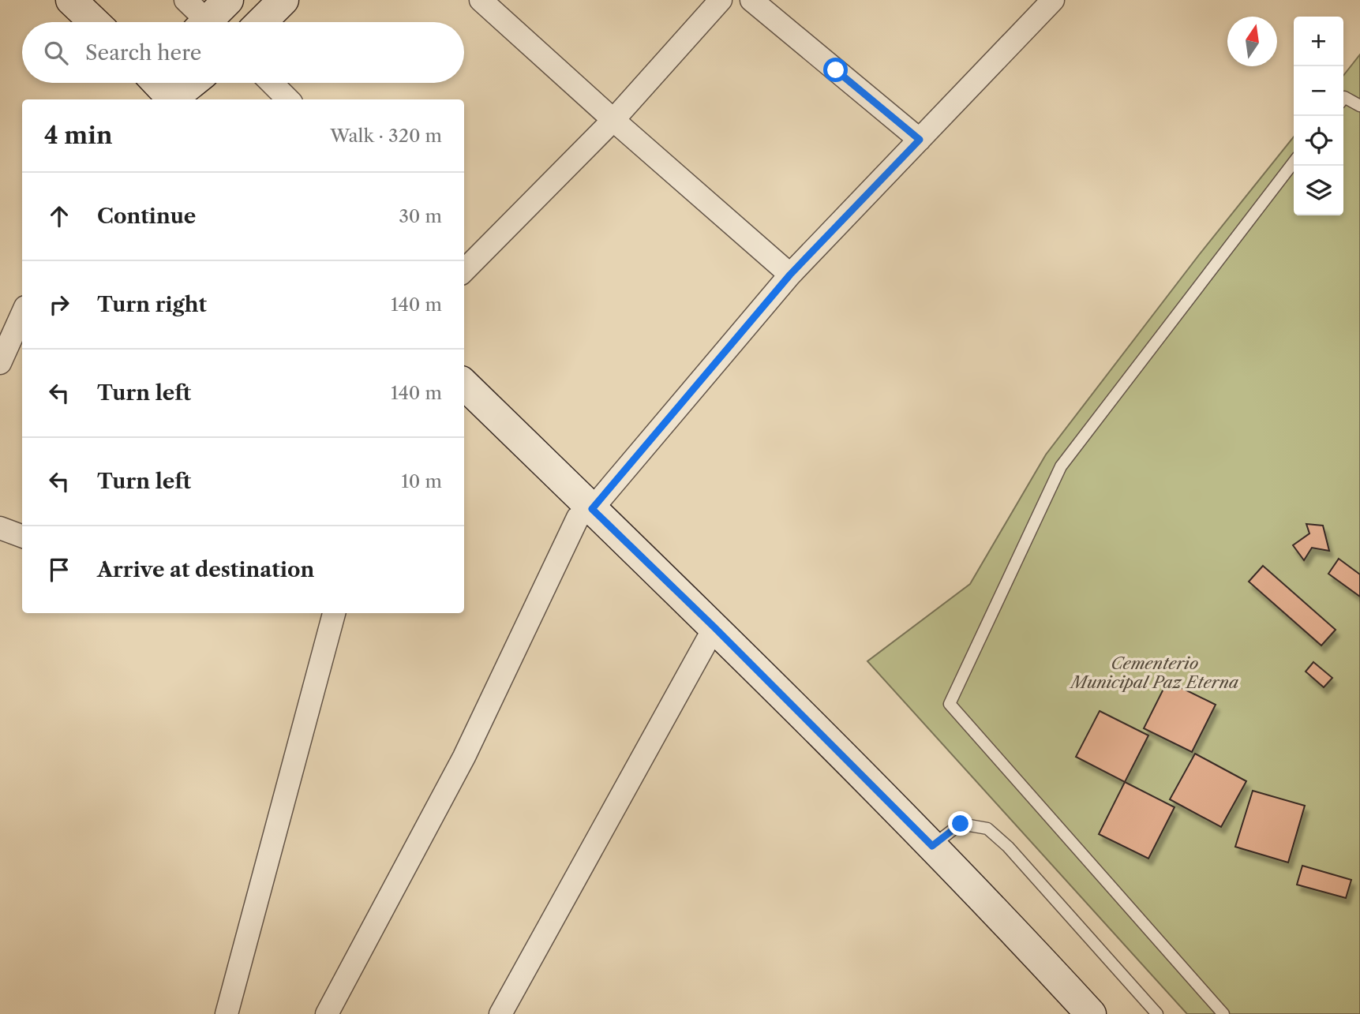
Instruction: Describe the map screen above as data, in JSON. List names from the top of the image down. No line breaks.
{"parks":["Cementerio Municipal Paz Eterna"],"north":"top","page":{"map_buttons":["+","−"],"search":"Search here","heading":["4 min","Walk · 320 m"],"list":[["Continue","30 m"],["Turn right","140 m"],["Turn left","140 m"],["Turn left","10 m"],"Arrive at destination"]}}
